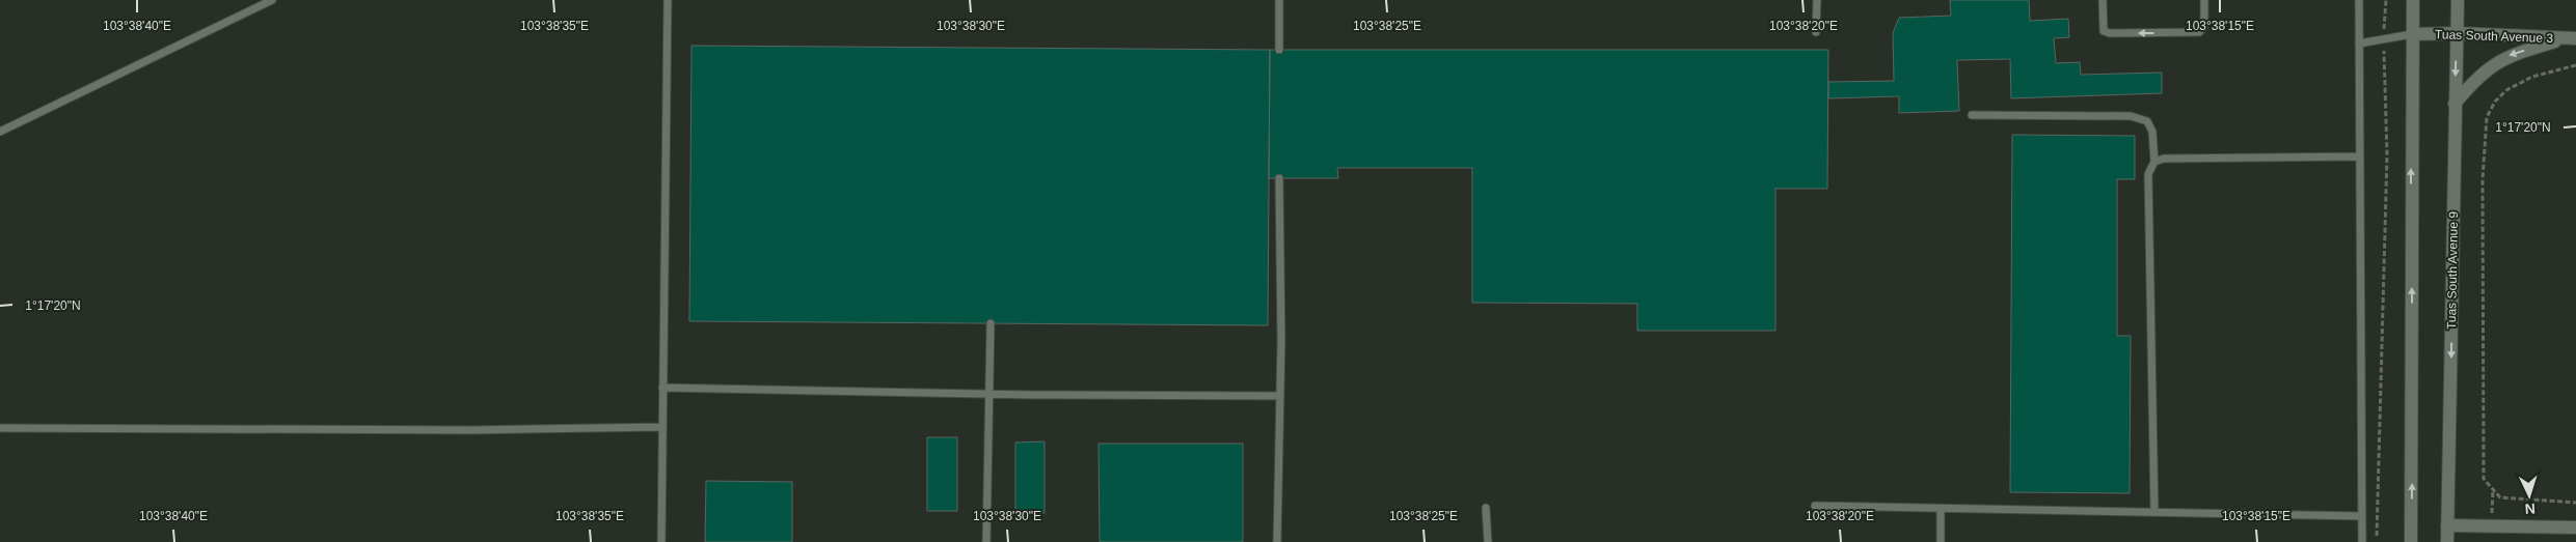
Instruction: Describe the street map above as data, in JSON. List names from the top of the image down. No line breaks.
{"streets":{"street":["Tuas South Avenue 3","Tuas South Avenue 9"]},"crossings":[["Tuas South Avenue 3","Tuas South Avenue 9"]],"north":"bottom","coordinates":["103°38'40\"E","103°38'35\"E","103°38'30\"E","103°38'25\"E","103°38'20\"E","103°38'15\"E","1°17'20\"N"]}
